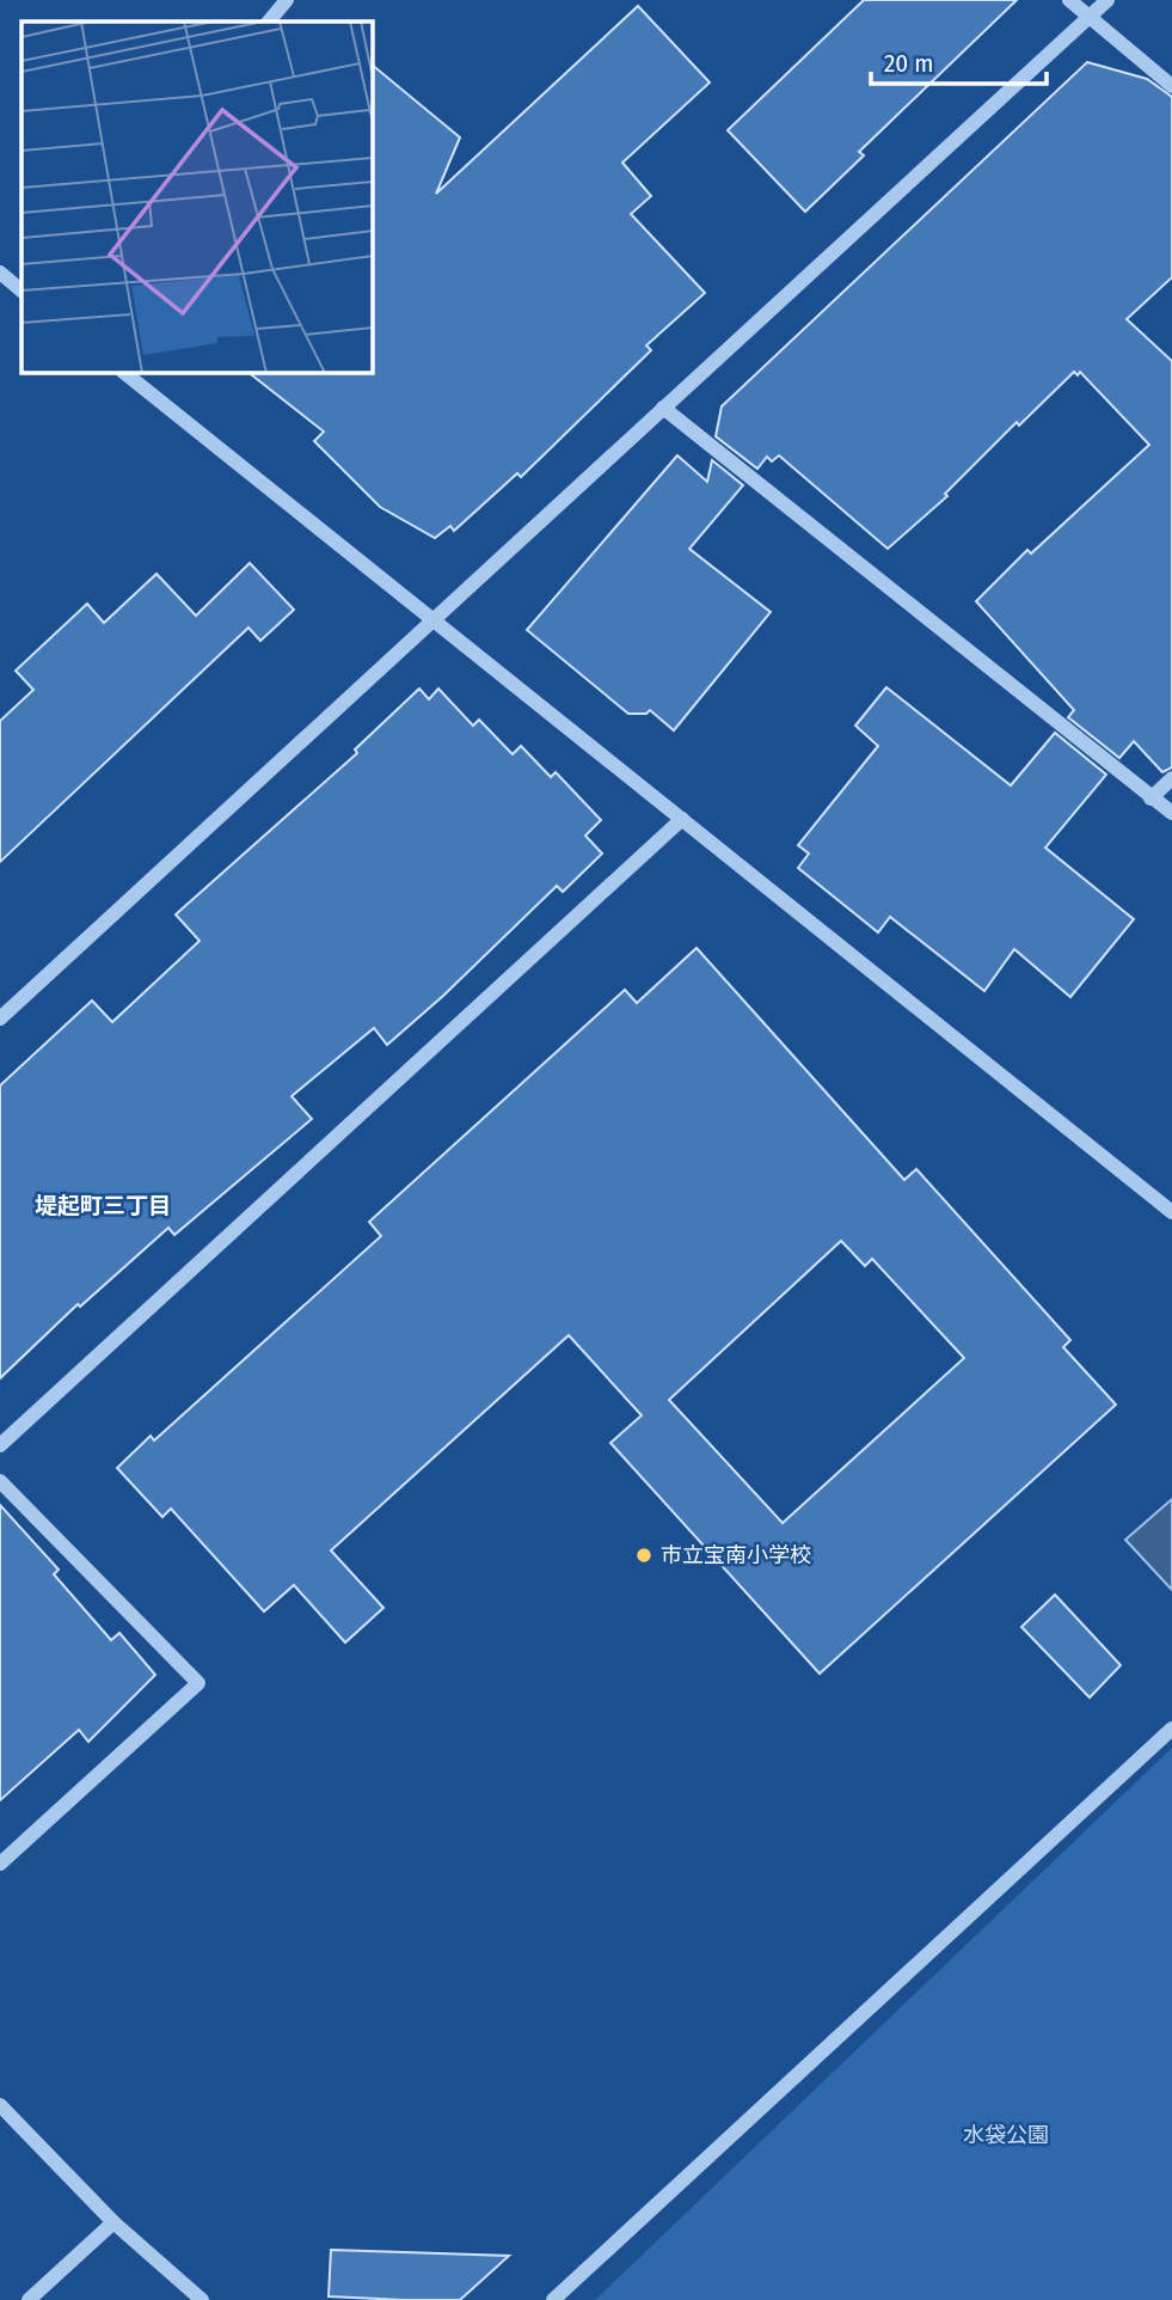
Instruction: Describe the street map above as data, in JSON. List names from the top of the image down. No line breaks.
{"districts":["堤起町三丁目"],"parks":["水袋公園"],"places":["市立宝南小学校"],"scale_bar":"20 m"}
